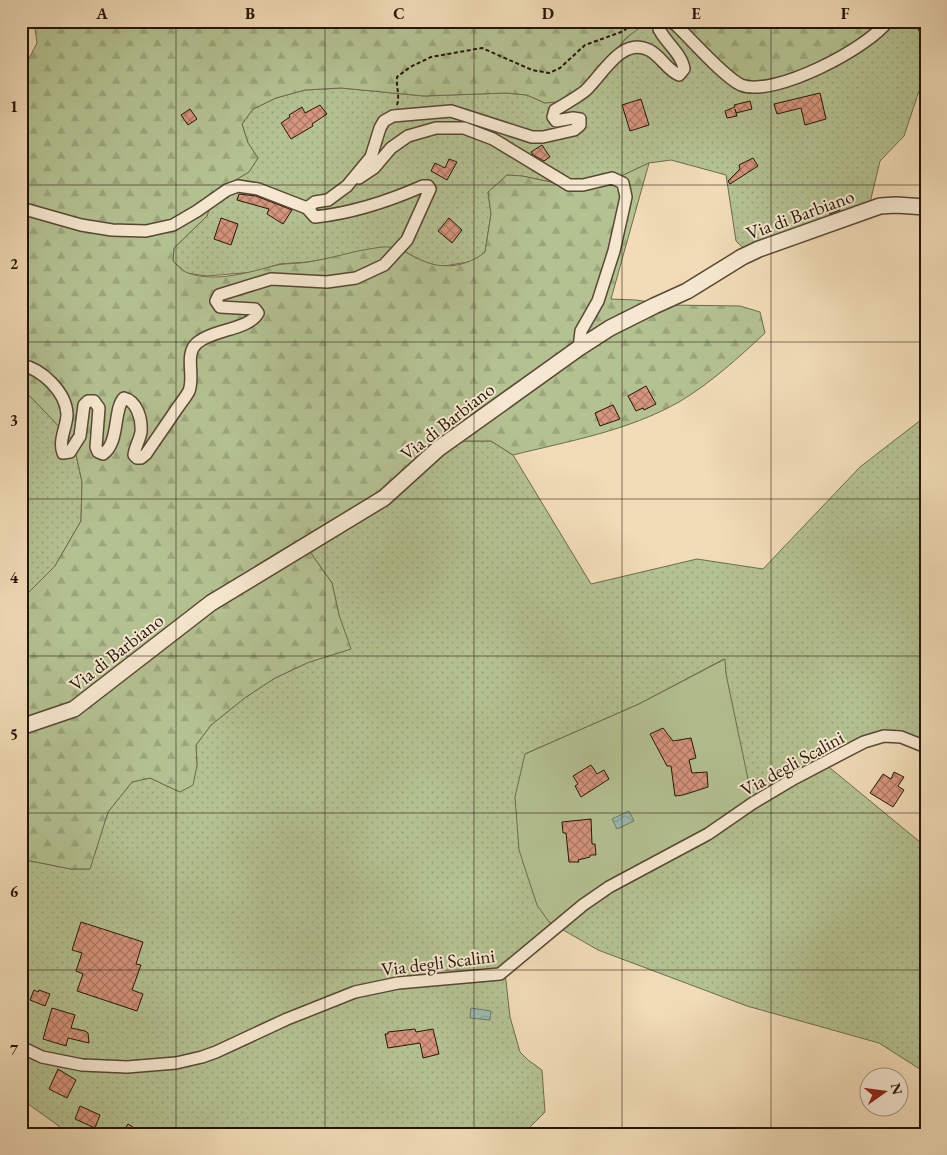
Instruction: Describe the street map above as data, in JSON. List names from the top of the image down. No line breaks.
{"streets":{"street":["Via di Barbiano","Via degli Scalini"]},"north":"right","grid":{"columns":["A","B","C","D","E","F"],"rows":["1","2","3","4","5","6","7"]}}
